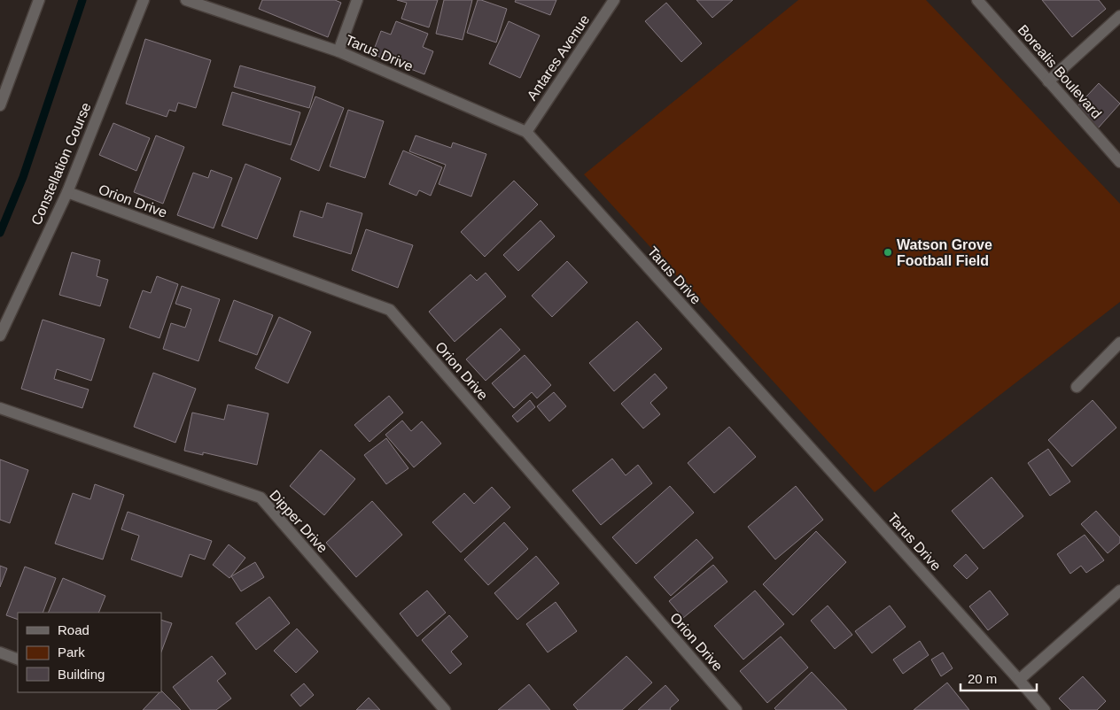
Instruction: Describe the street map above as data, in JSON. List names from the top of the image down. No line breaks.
{"streets":{"street":["Tarus Drive","Antares Avenue","Borealis Boulevard","Constellation Course","Orion Drive","Dipper Drive"]},"crossings":[["Tarus Drive","Antares Avenue"],["Constellation Course","Orion Drive"]],"places":["Watson Grove Football Field"],"legend":["Road","Park","Building"],"scale_bar":"20 m"}
